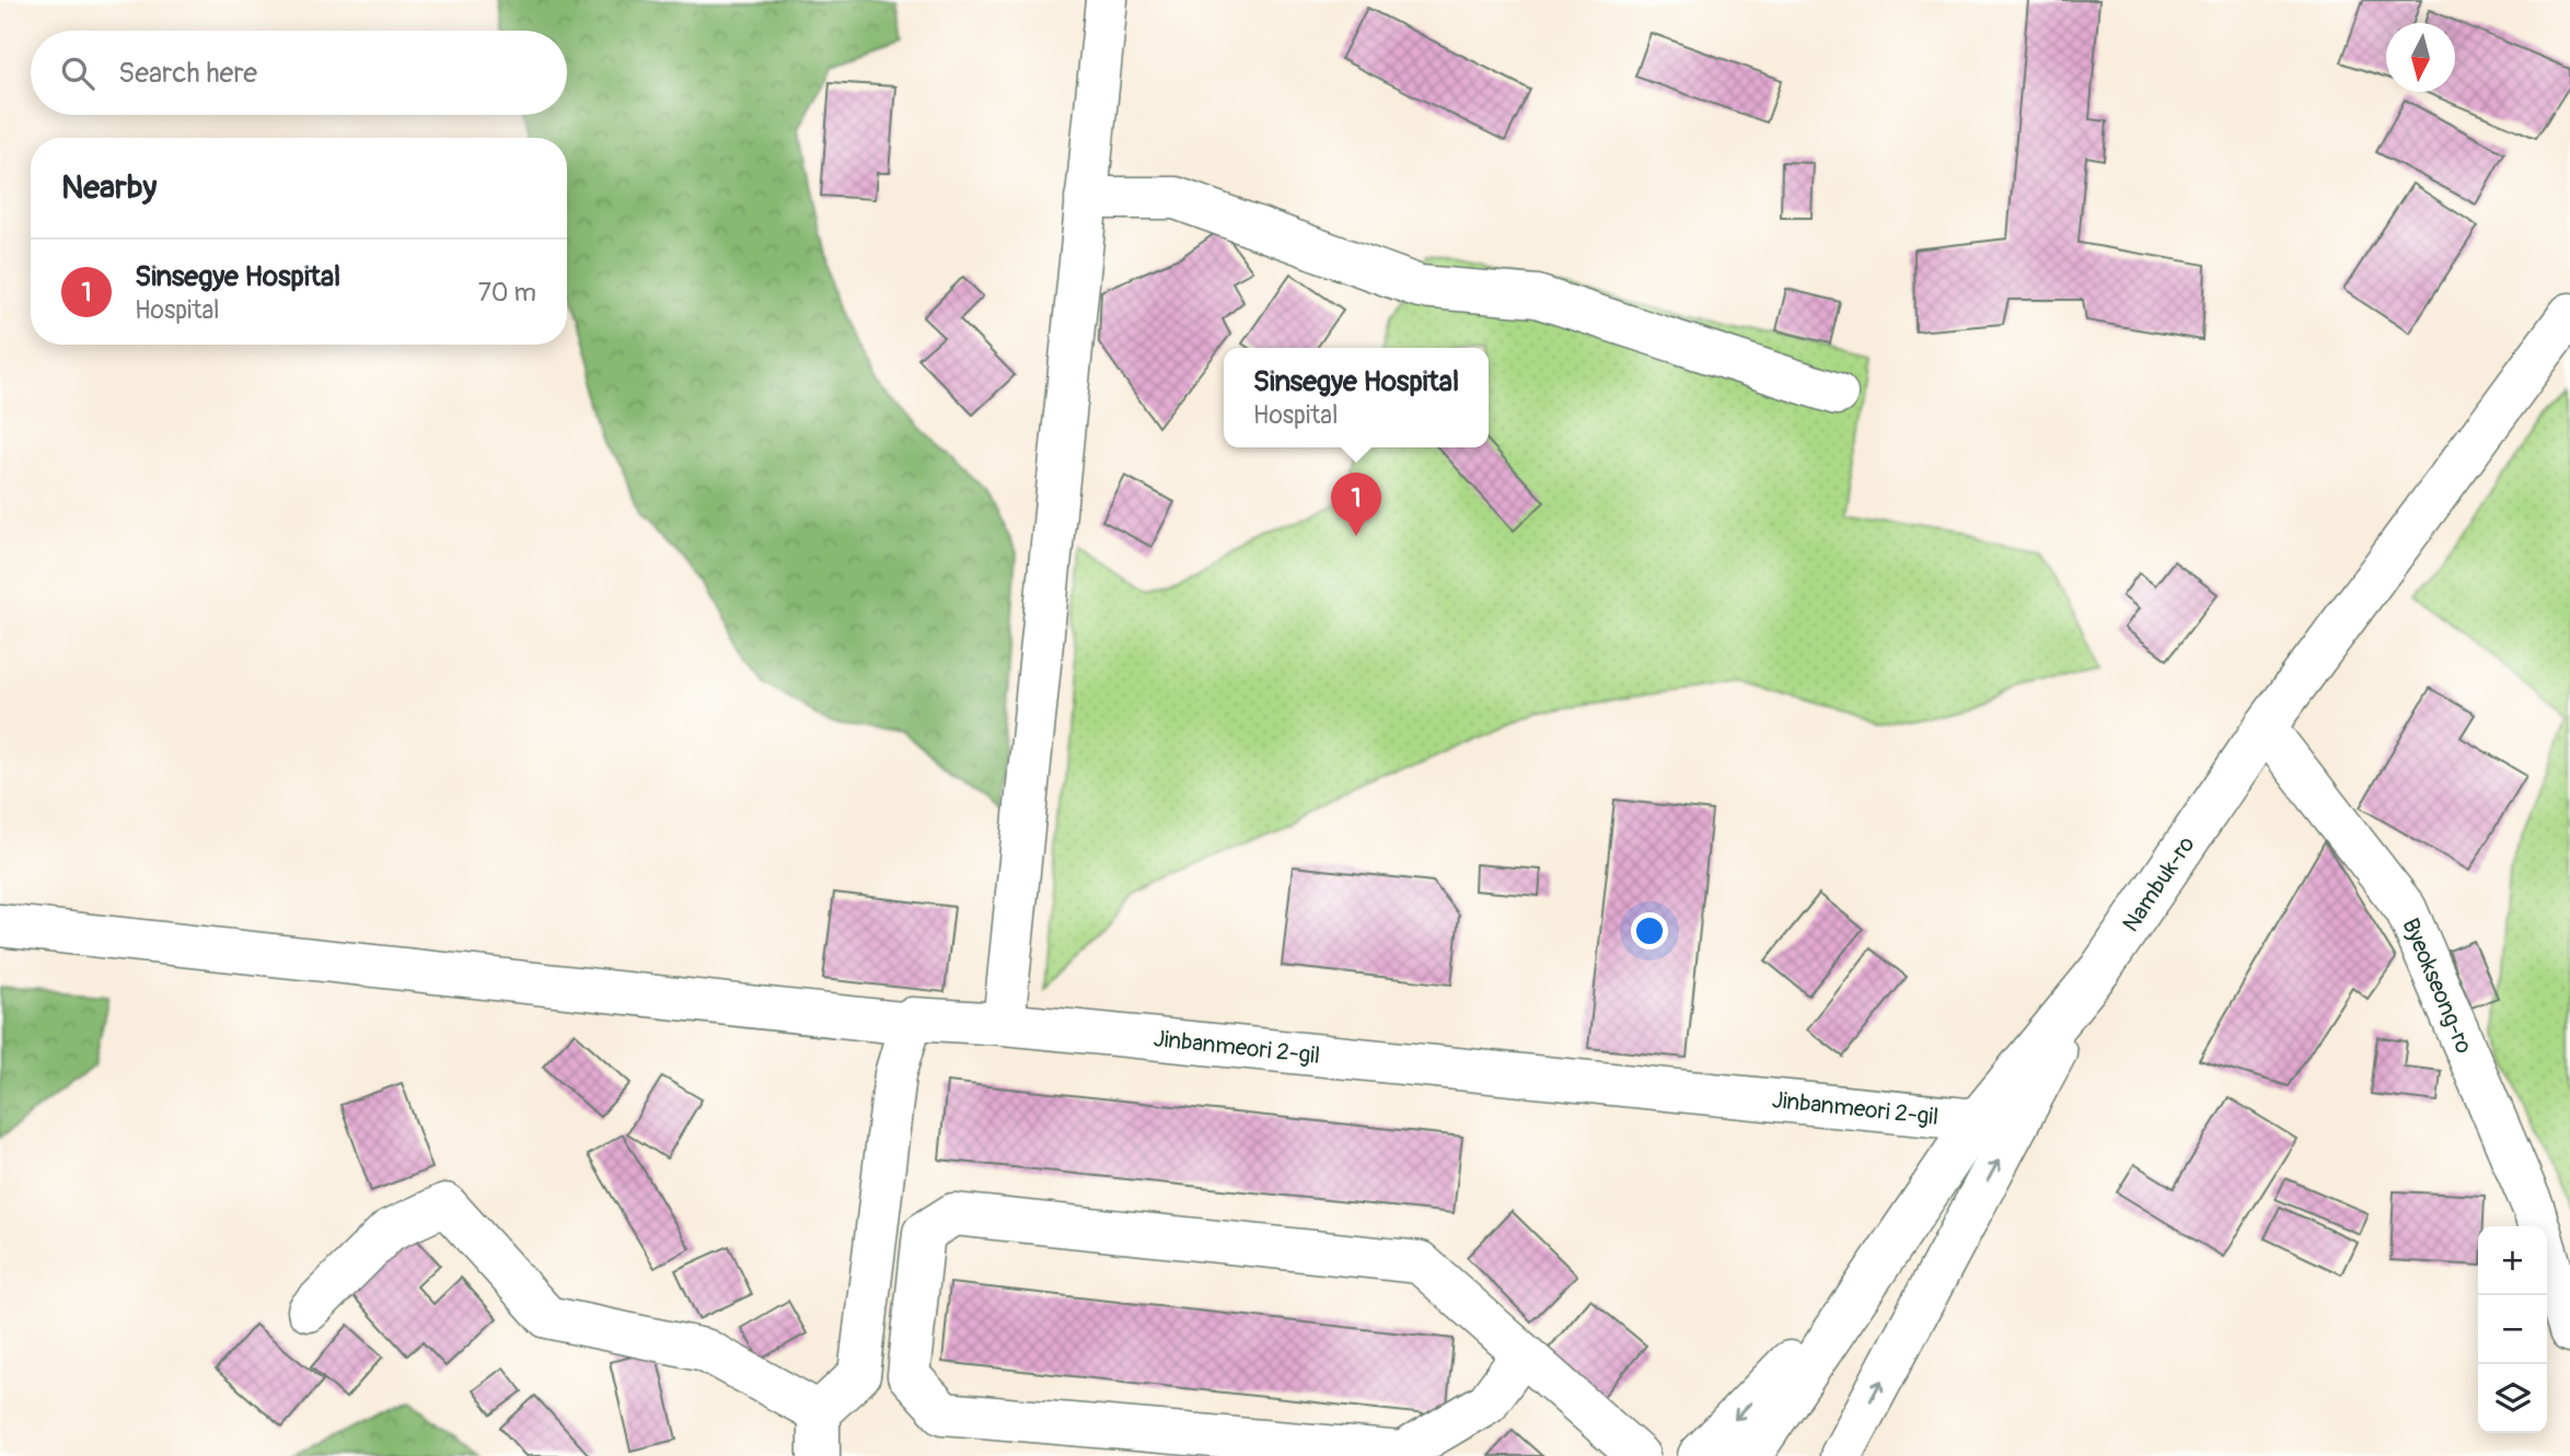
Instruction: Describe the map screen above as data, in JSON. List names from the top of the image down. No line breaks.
{"streets":{"street":["Nambuk-ro","Byeokseong-ro","Jinbanmeori 2-gil"]},"crossings":[["Nambuk-ro","Byeokseong-ro"],["Nambuk-ro","Jinbanmeori 2-gil"]],"north":"bottom","page":{"search":"Search here","heading":"Nearby","list":[{"mark":"1","name":"Sinsegye Hospital","note":"Hospital","value":"70 m"}],"popup":["Sinsegye Hospital","Hospital"],"pins":"1","map_buttons":["+","−"]}}
